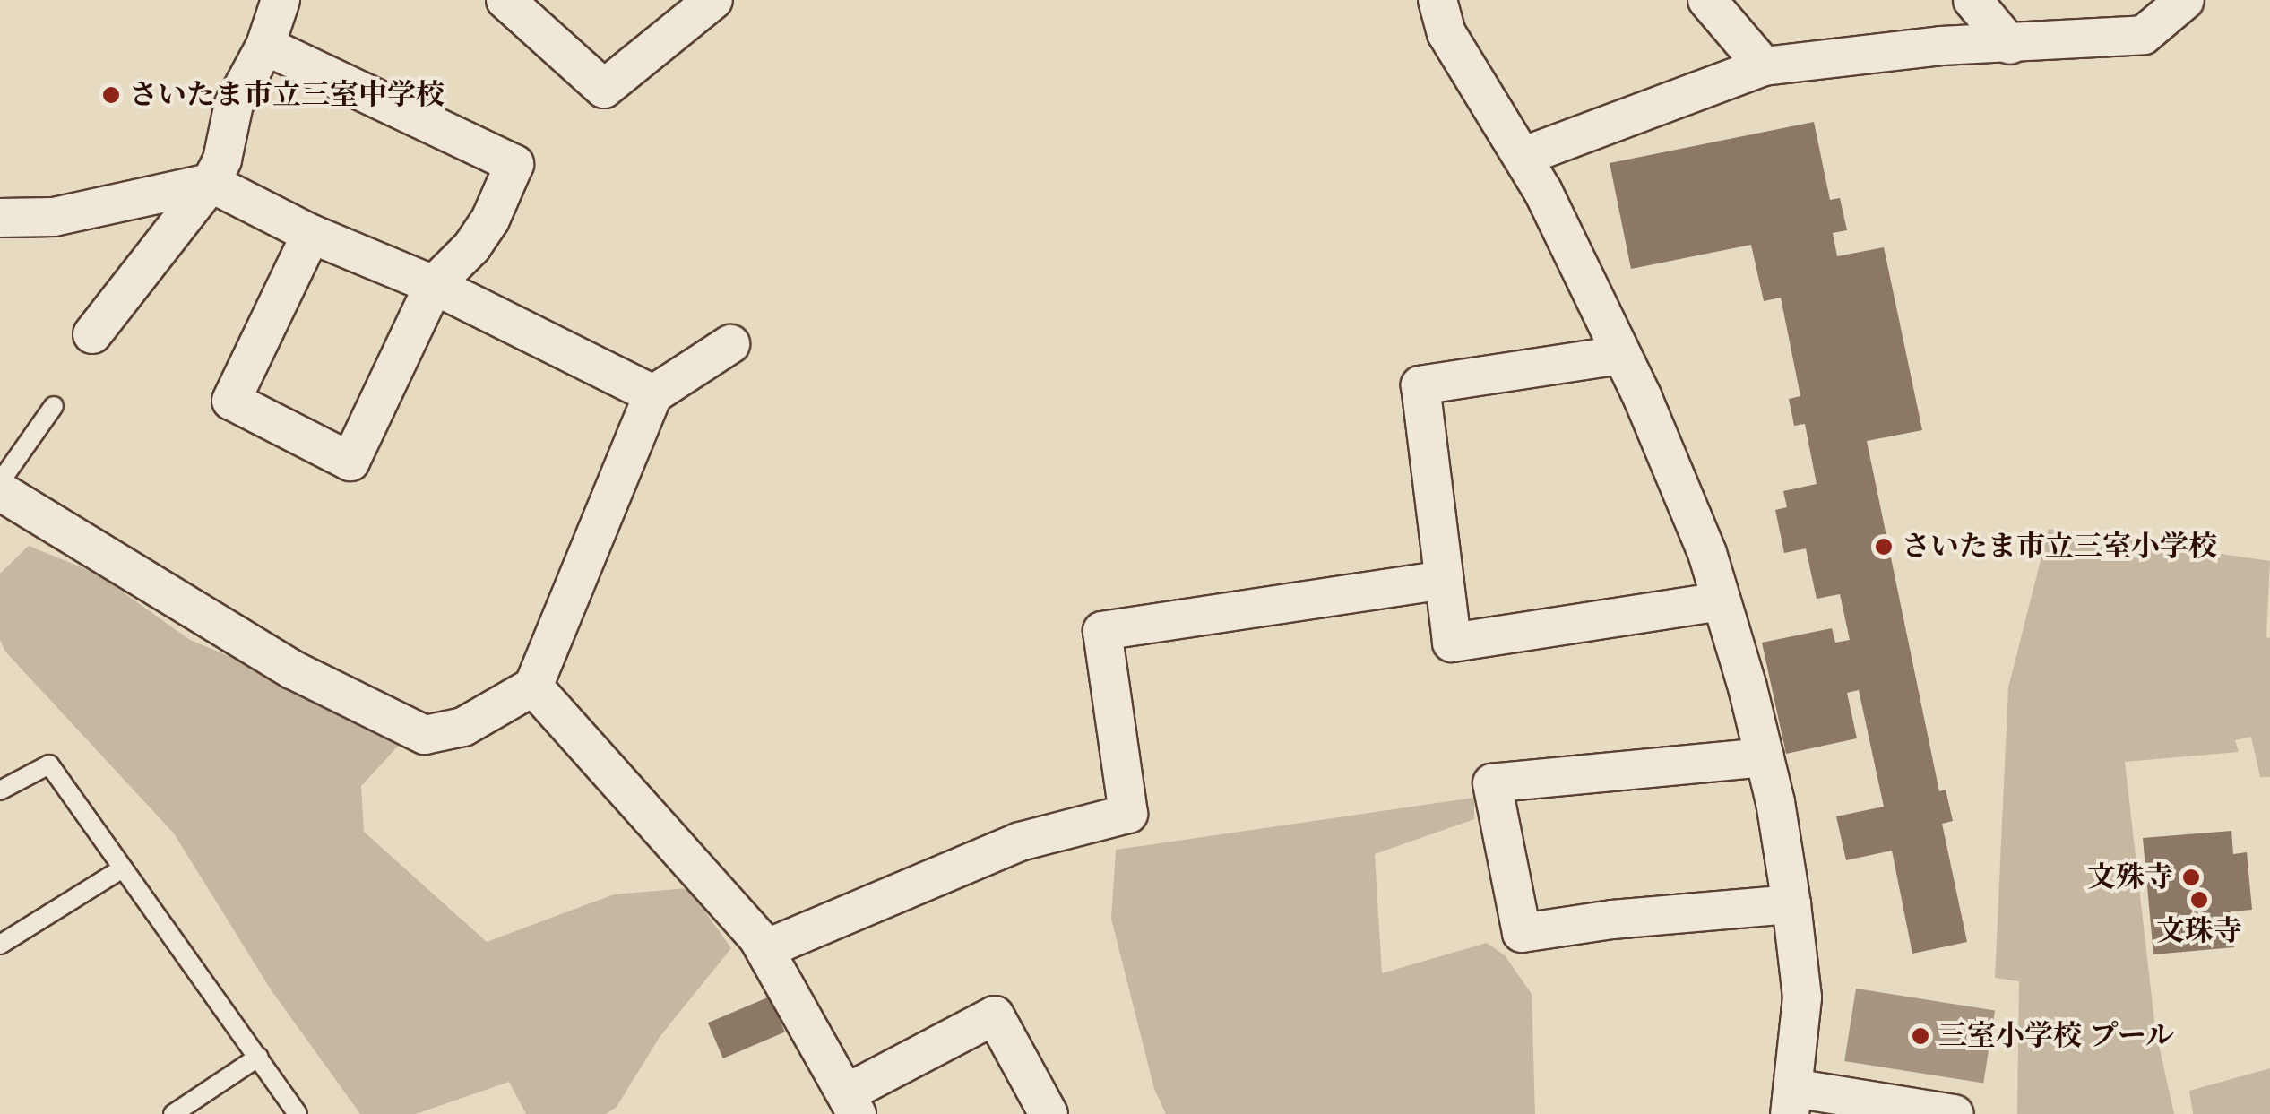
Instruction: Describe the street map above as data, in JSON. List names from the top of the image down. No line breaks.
{"places":["さいたま市立三室中学校","さいたま市立三室小学校","文殊寺","文珠寺","三室小学校 プール"]}
